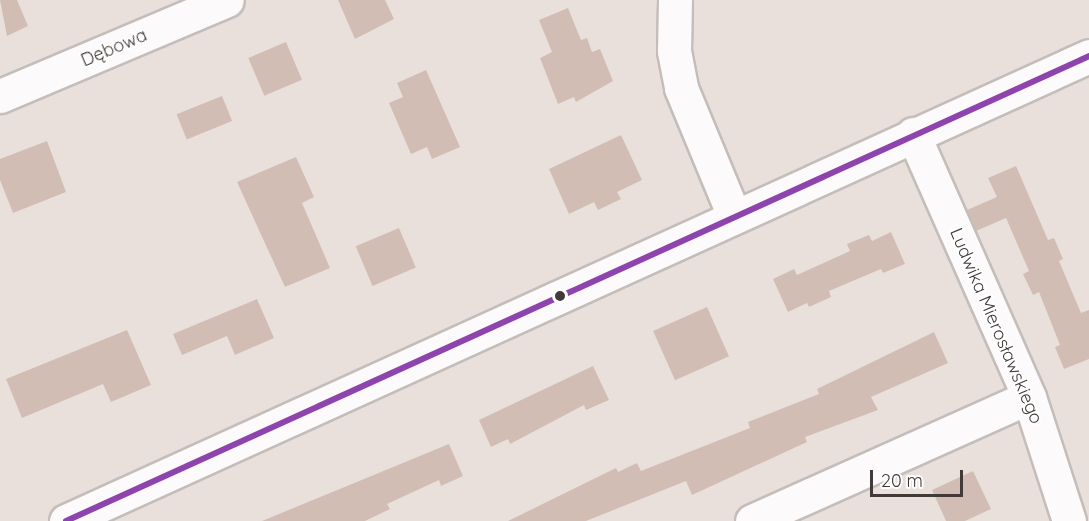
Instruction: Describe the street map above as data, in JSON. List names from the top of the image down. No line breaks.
{"streets":{"street":["Dębowa","Ludwika Mierosławskiego"]},"scale_bar":"20 m"}
